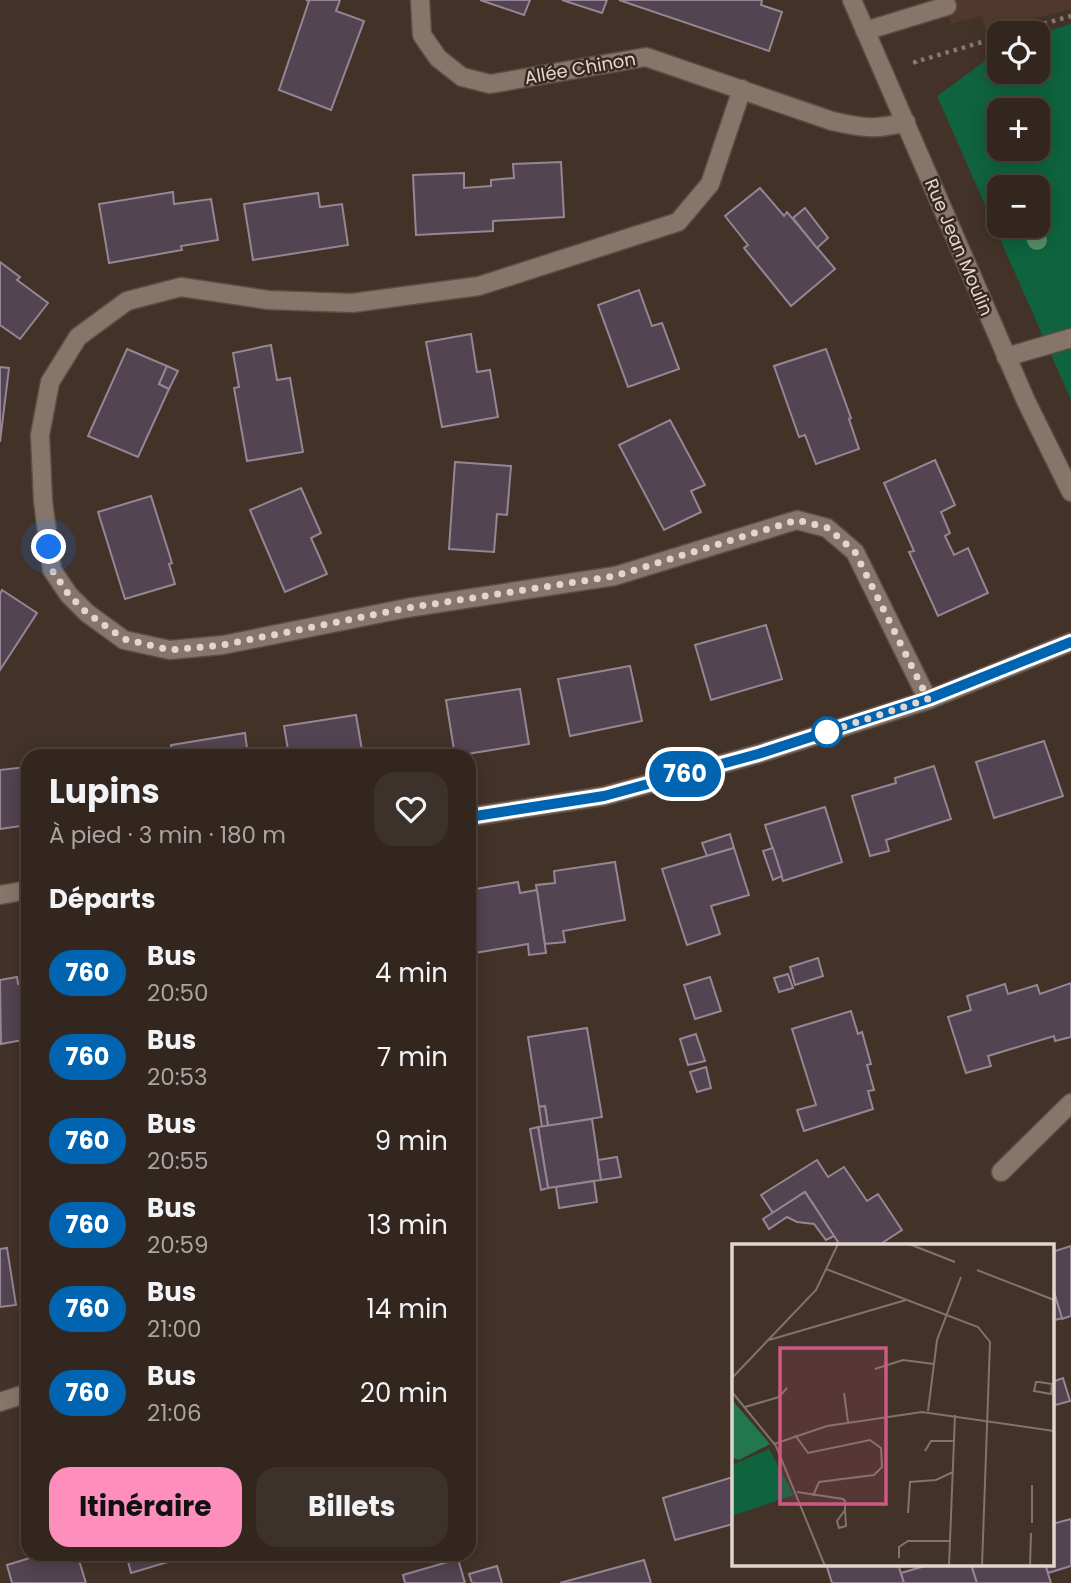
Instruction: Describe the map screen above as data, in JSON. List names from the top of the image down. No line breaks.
{"streets":{"street":["Allée Chinon","Rue Jean Moulin"]},"crossings":[["Allée Chinon","Rue Jean Moulin"]],"lines":["bus line 760"],"page":{"on_map":"760","map_buttons":["+","−"],"heading":[["Lupins","À pied · 3 min · 180 m"],"Départs"],"list":[{"mark":"760","name":"Bus","note":"20:50","value":"4 min"},{"mark":"760","name":"Bus","note":"20:53","value":"7 min"},{"mark":"760","name":"Bus","note":"20:55","value":"9 min"},{"mark":"760","name":"Bus","note":"20:59","value":"13 min"},{"mark":"760","name":"Bus","note":"21:00","value":"14 min"},{"mark":"760","name":"Bus","note":"21:06","value":"20 min"}],"buttons":["Itinéraire","Billets"]}}
